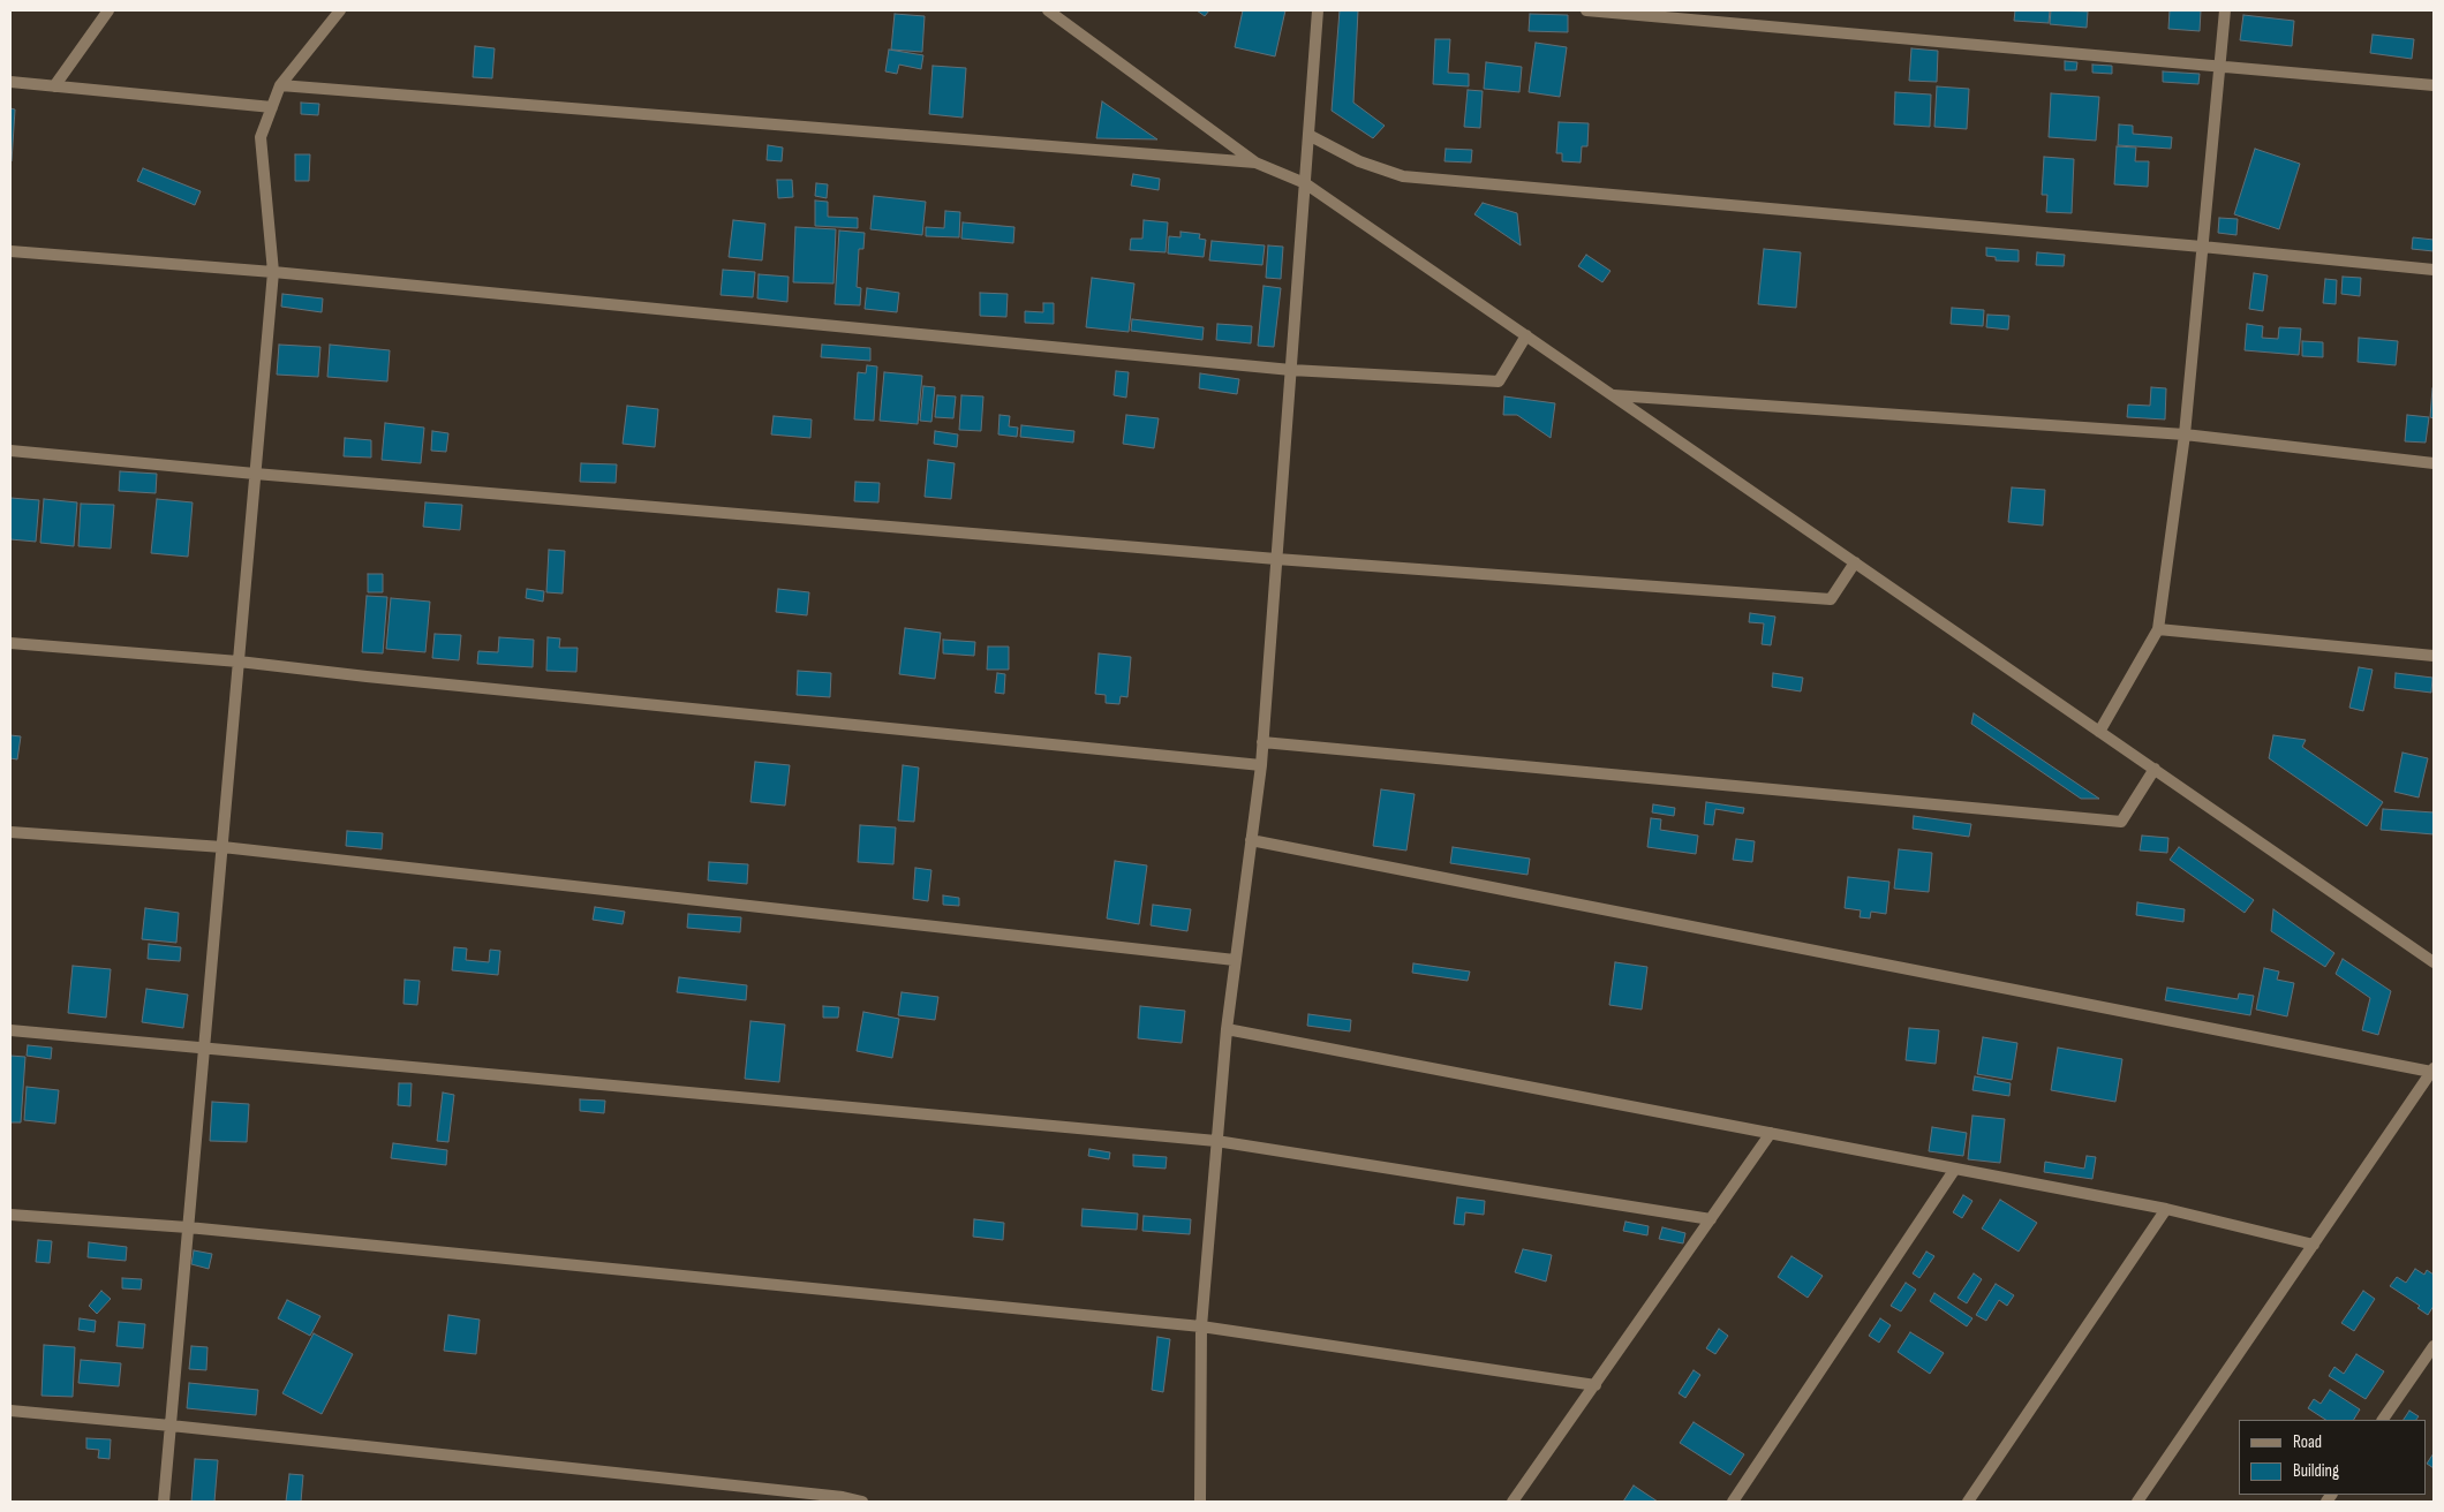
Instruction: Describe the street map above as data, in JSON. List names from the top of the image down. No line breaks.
{"legend":["Road","Building"]}
